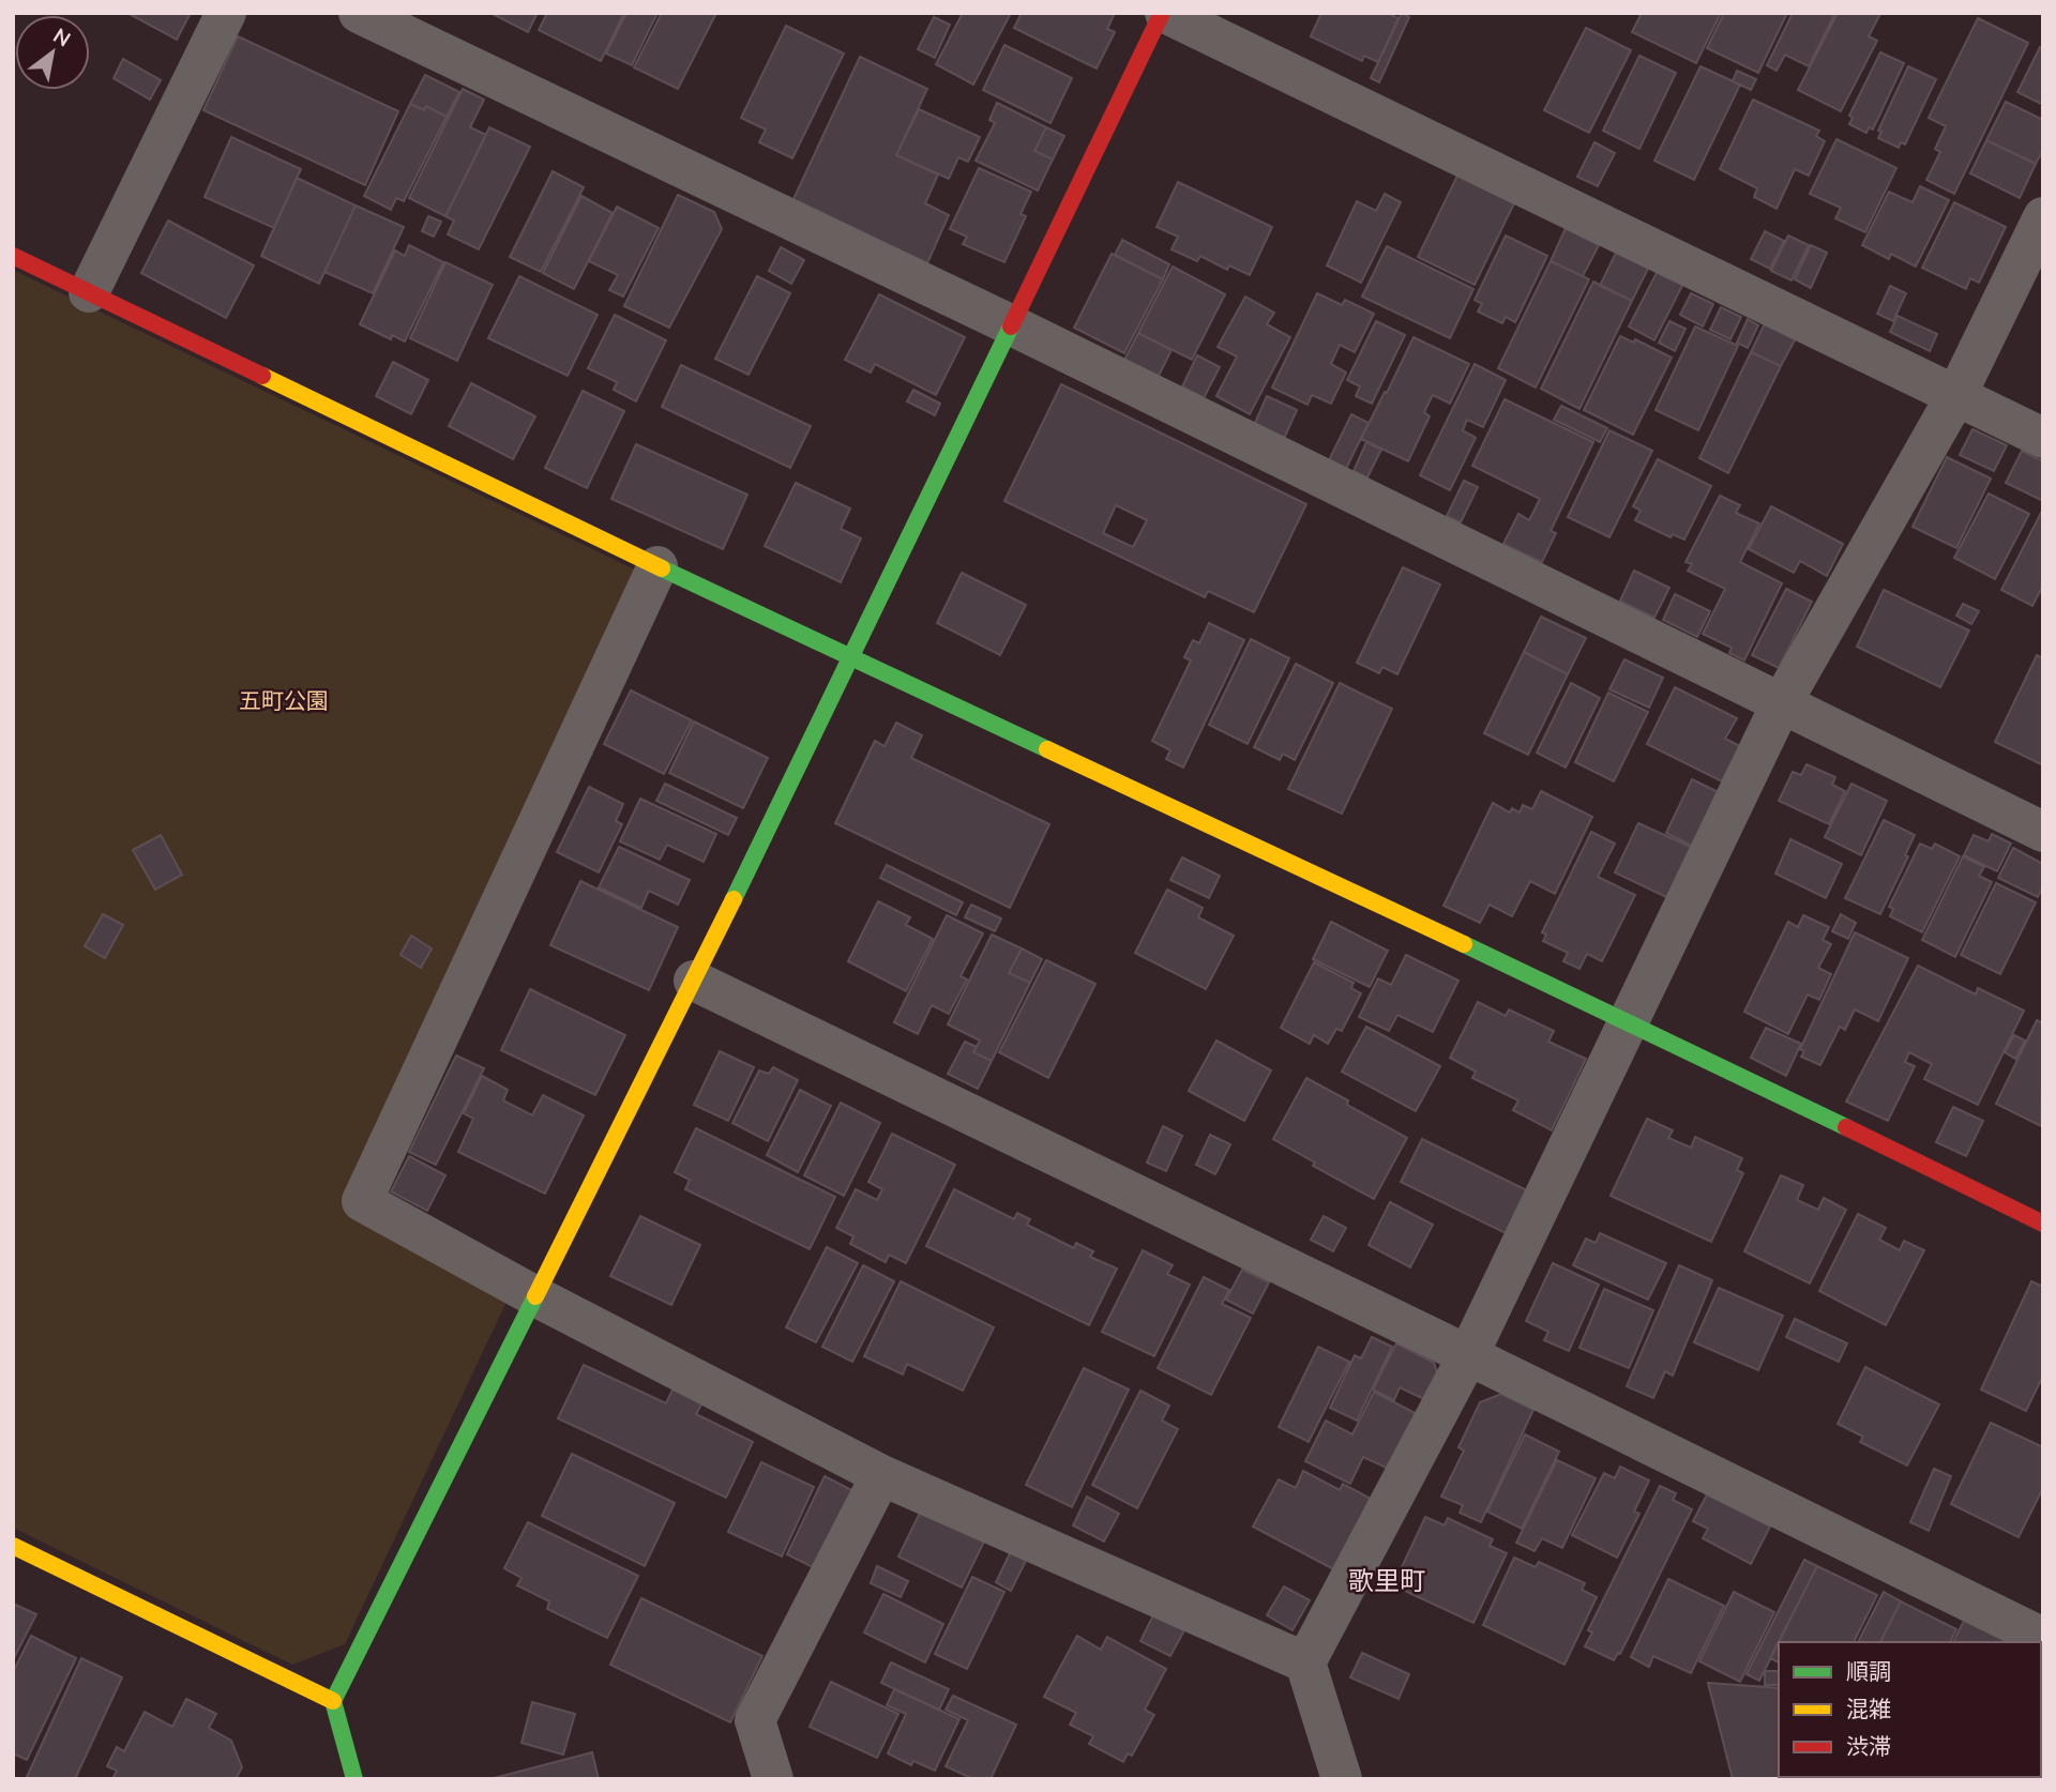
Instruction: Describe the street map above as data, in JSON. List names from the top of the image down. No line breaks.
{"districts":["歌里町"],"parks":["五町公園"],"legend":["順調","混雑","渋滞"],"north":"top right"}
